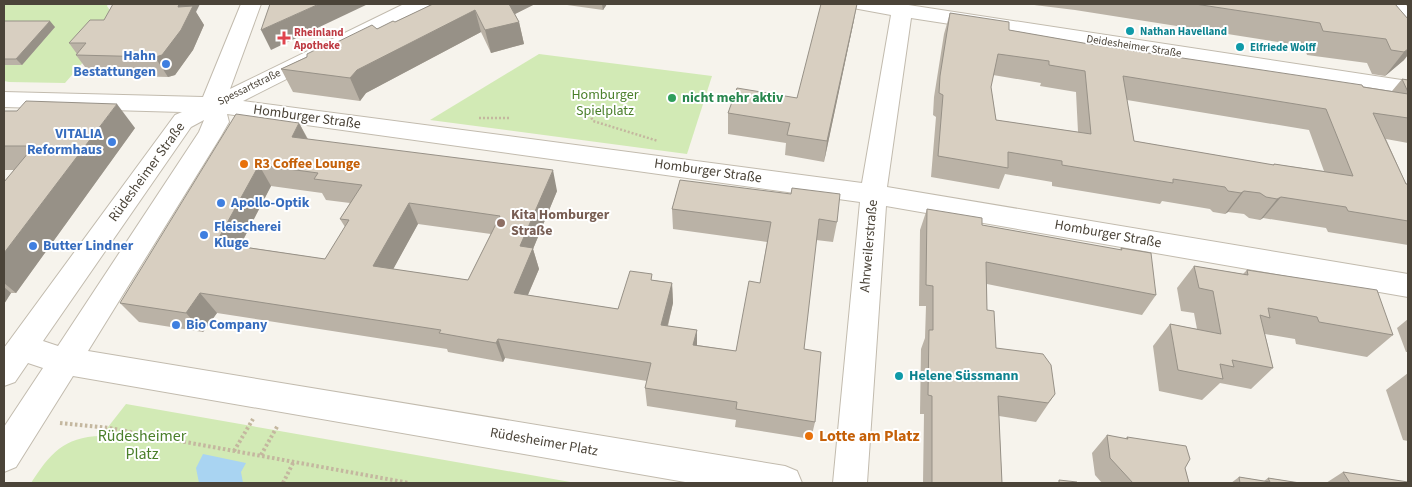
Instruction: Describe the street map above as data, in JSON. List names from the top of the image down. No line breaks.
{"streets":{"street":["Deidesheimer Straße","Spessartstraße","Homburger Straße","Rüdesheimer Straße","Ahrweilerstraße","Rüdesheimer Platz"]},"crossings":[["Deidesheimer Straße","Ahrweilerstraße"],["Spessartstraße","Homburger Straße"],["Spessartstraße","Rüdesheimer Straße"],["Homburger Straße","Rüdesheimer Straße"],["Homburger Straße","Ahrweilerstraße"],["Rüdesheimer Straße","Rüdesheimer Platz"]],"parks":["Homburger Spielplatz","Rüdesheimer Platz"],"places":{"other":["Nathan Havelland","Elfriede Wolff","Hahn Bestattungen","nicht mehr aktiv","VITALIA Reformhaus","R3 Coffee Lounge","Apollo-Optik","Kita Homburger Straße","Fleischerei Kluge","Butter Lindner","Bio Company","Helene Süssmann","Lotte am Platz"],"health":["Rheinland Apotheke"]}}
